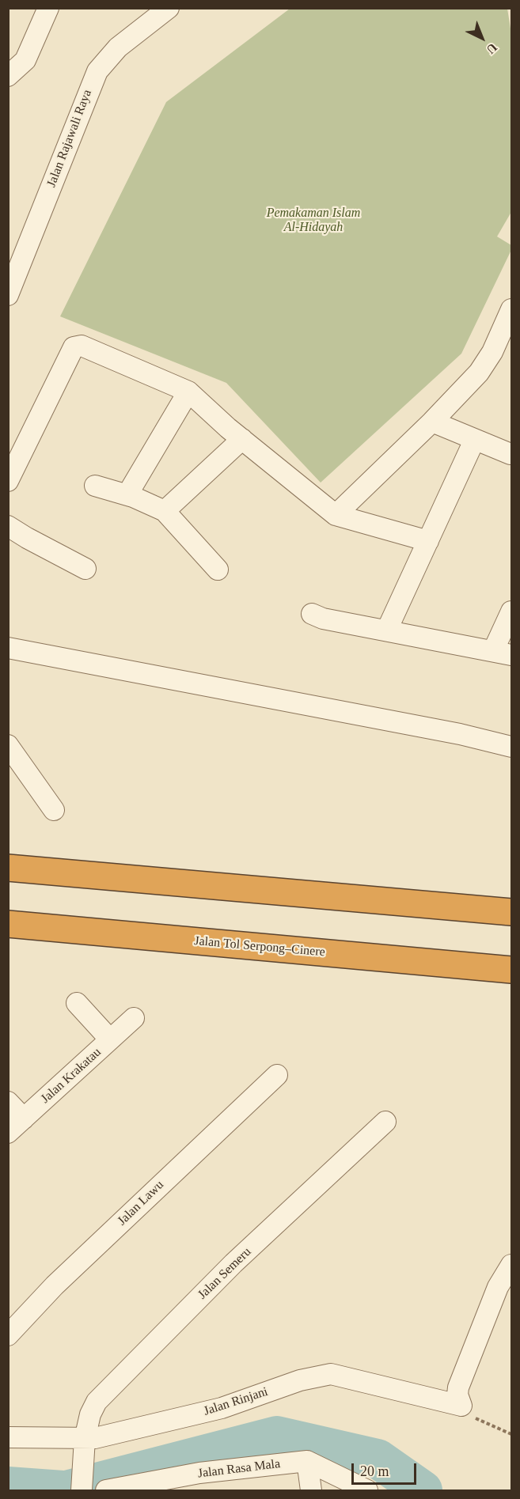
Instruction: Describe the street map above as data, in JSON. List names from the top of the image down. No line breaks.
{"streets":{"highway":["Jalan Tol Serpong–Cinere"],"street":["Jalan Rajawali Raya","Jalan Krakatau","Jalan Lawu","Jalan Semeru","Jalan Rinjani","Jalan Rasa Mala"]},"crossings":[["Jalan Semeru","Jalan Rinjani"]],"parks":["Pemakaman Islam Al-Hidayah"],"scale_bar":"20 m","north":"bottom right"}
